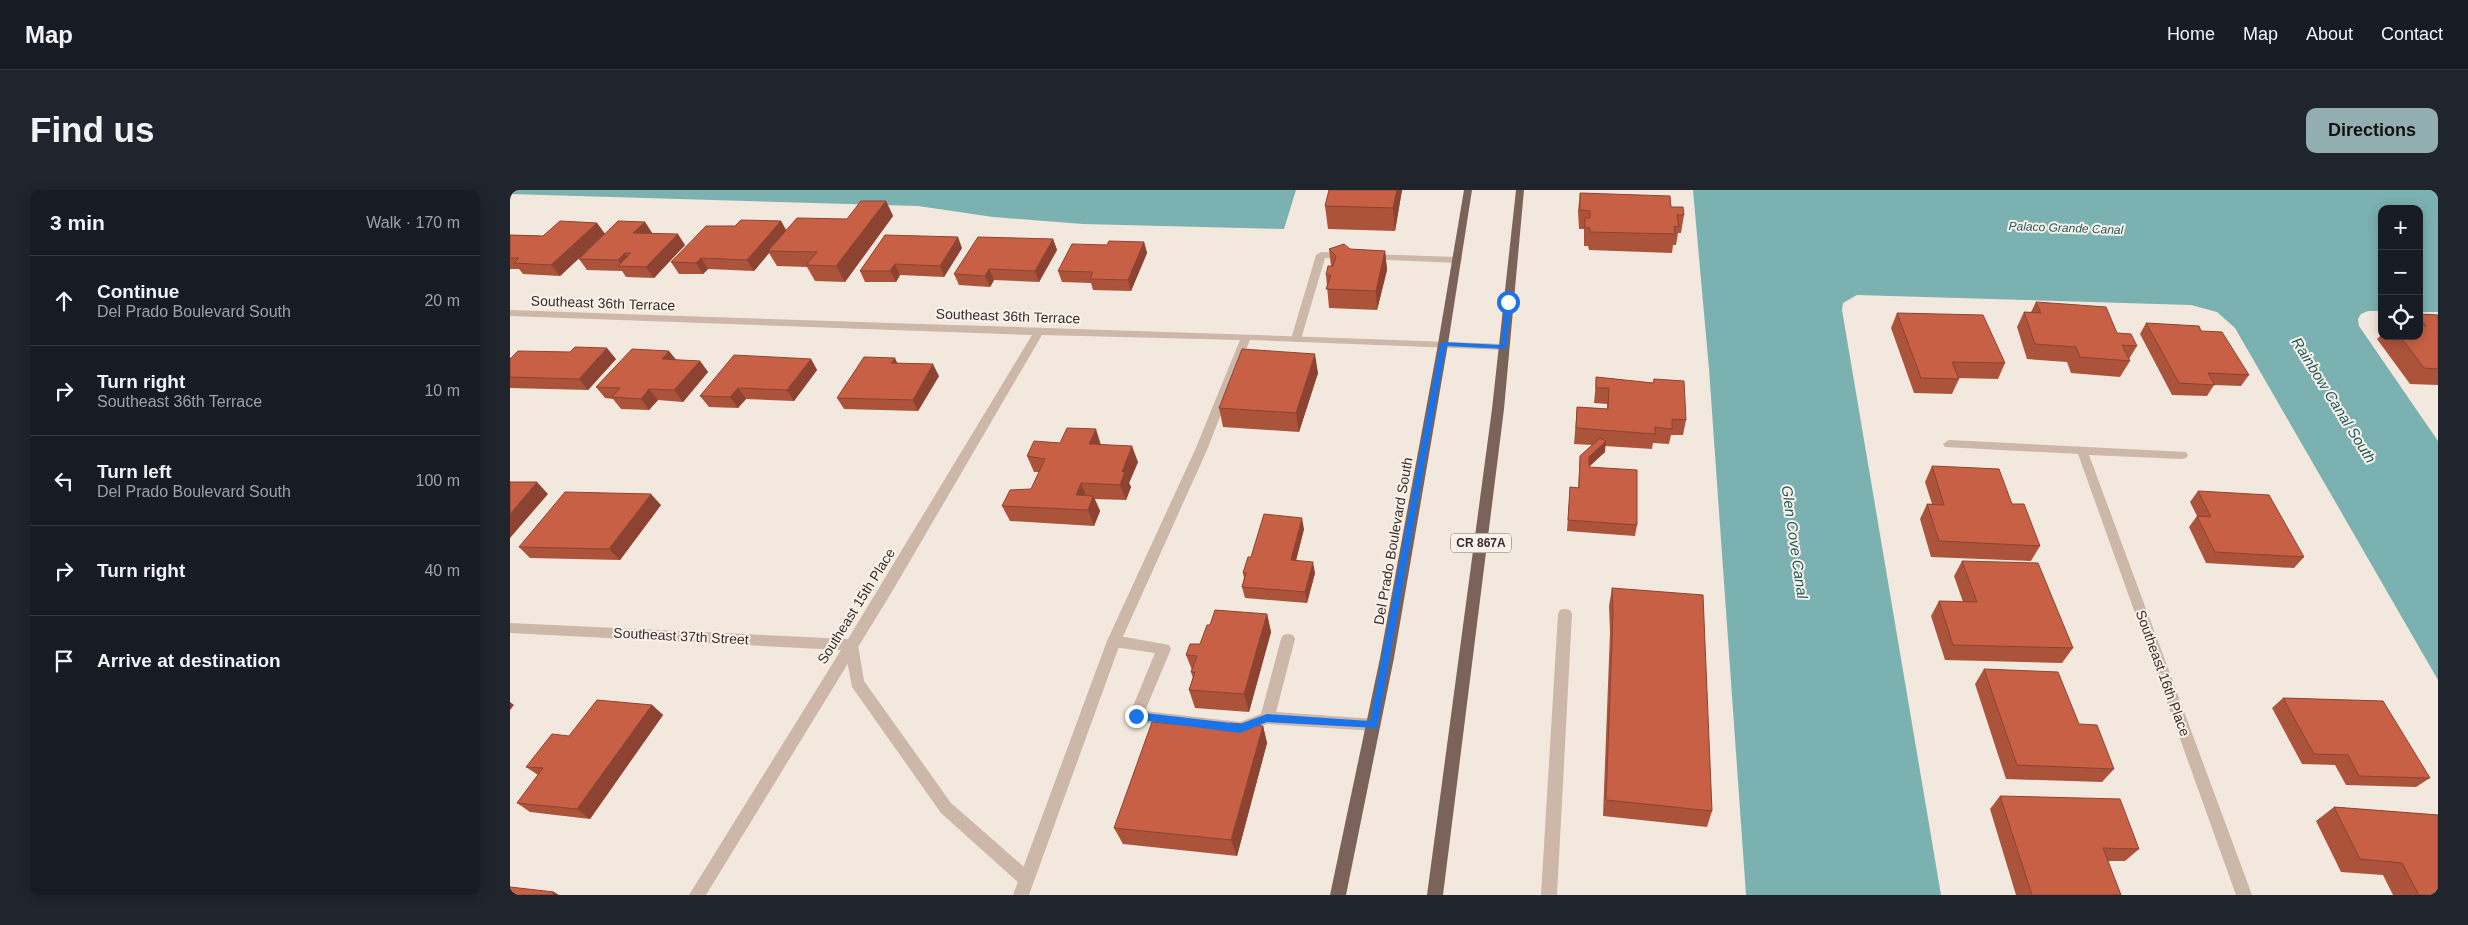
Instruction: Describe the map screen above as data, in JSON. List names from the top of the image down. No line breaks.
{"streets":{"main road":["Del Prado Boulevard South","CR 867A"],"street":["Southeast 36th Terrace","Southeast 15th Place","Southeast 37th Street","Southeast 16th Place"]},"crossings":[["Southeast 36th Terrace","Del Prado Boulevard South"],["Southeast 36th Terrace","CR 867A"],["Southeast 36th Terrace","Southeast 15th Place"],["Southeast 15th Place","Southeast 37th Street"]],"water":["Palaco Grande Canal","Rainbow Canal South","Glen Cove Canal"],"page":{"header":"Map","nav":["Home","Map","About","Contact"],"buttons":"Directions","title":"Find us","heading":["3 min","Walk · 170 m"],"map_buttons":["+","−"],"list":[["Continue","Del Prado Boulevard South","20 m"],["Turn right","Southeast 36th Terrace","10 m"],["Turn left","Del Prado Boulevard South","100 m"],["Turn right","40 m"],"Arrive at destination"]}}
